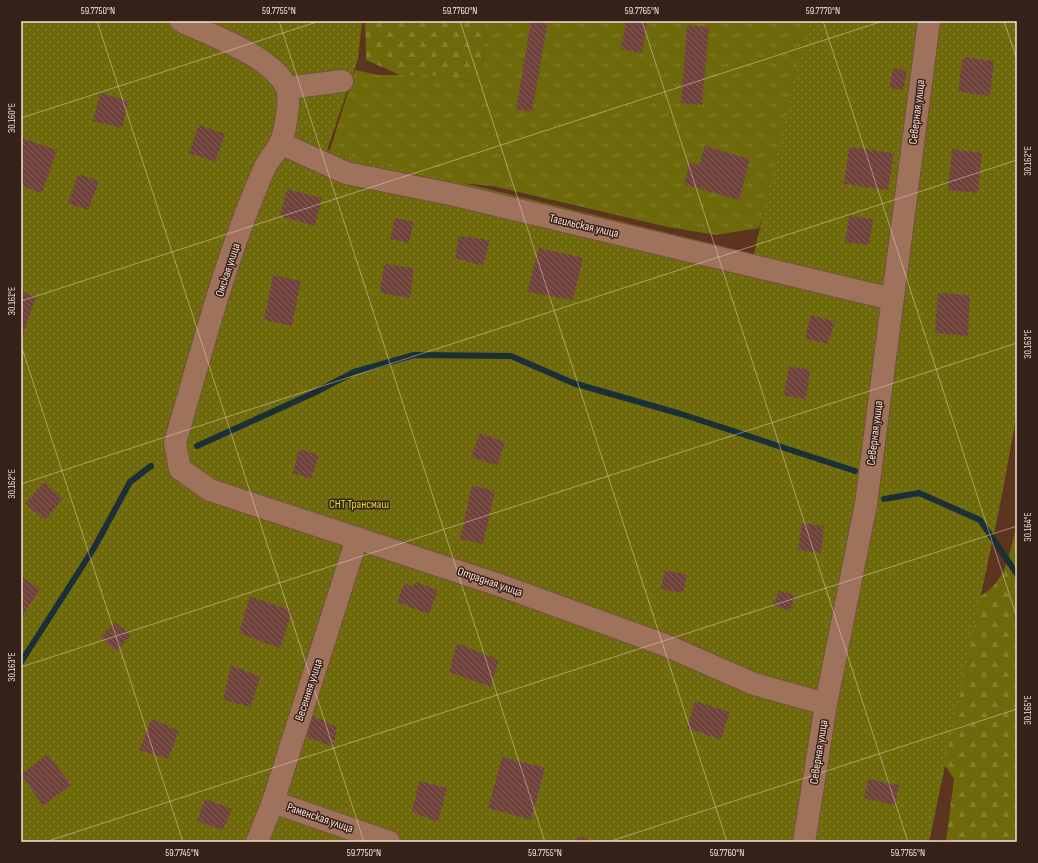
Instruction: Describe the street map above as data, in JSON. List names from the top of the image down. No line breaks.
{"streets":{"street":["Северная улица","Тагильская улица","Омская улица","Отрадная улица","Весенняя улица","Раменская улица"]},"crossings":[["Северная улица","Тагильская улица"],["Северная улица","Отрадная улица"],["Тагильская улица","Омская улица"],["Омская улица","Отрадная улица"],["Отрадная улица","Весенняя улица"],["Весенняя улица","Раменская улица"]],"parks":["СНТ Трансмаш"],"coordinates":["59.7750°N","59.7755°N","59.7760°N","59.7765°N","59.7770°N","30.160°E","30.162°E","30.161°E","30.163°E","30.164°E","30.165°E","59.7745°N"]}
